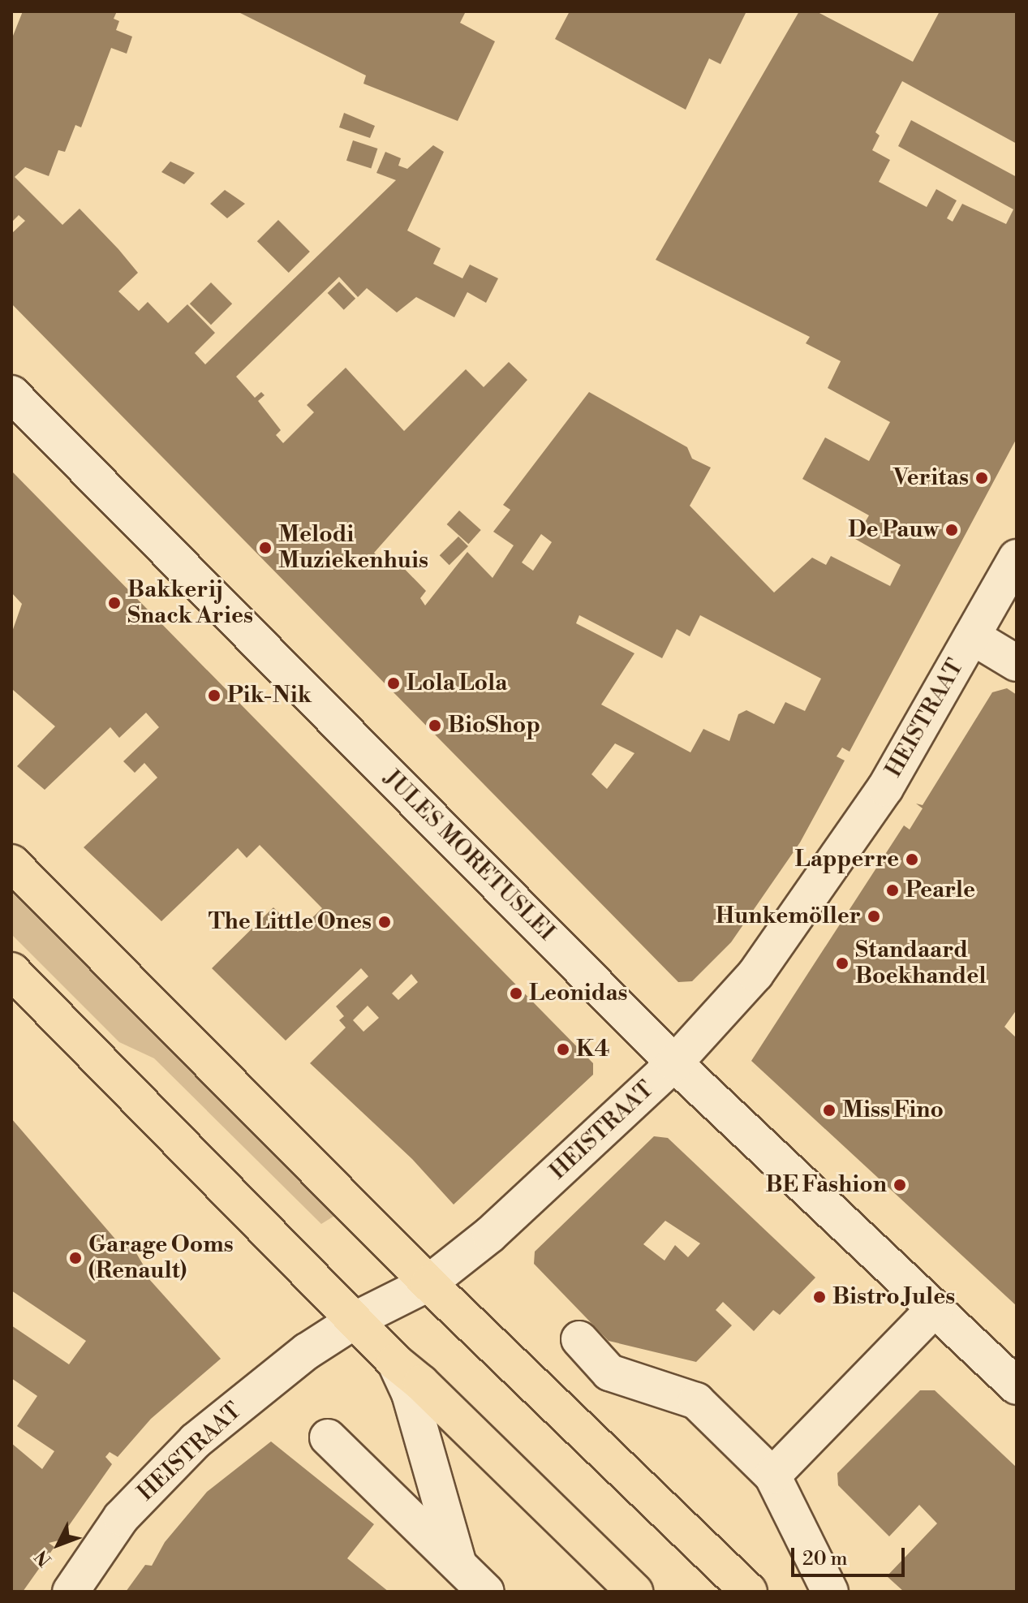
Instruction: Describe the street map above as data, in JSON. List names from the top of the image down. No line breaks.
{"streets":{"street":["HEISTRAAT","JULES MORETUSLEI"]},"crossings":[["HEISTRAAT","JULES MORETUSLEI"]],"places":["Veritas","De Pauw","Melodi Muziekenhuis","Bakkerij Snack Aries","Lola Lola","Pik-Nik","BioShop","Lapperre","Pearle","Hunkemöller","The Little Ones","Standaard Boekhandel","Leonidas","K4","Miss Fino","BE Fashion","Garage Ooms (Renault)","Bistro Jules"],"scale_bar":"20 m","north":"bottom left"}
